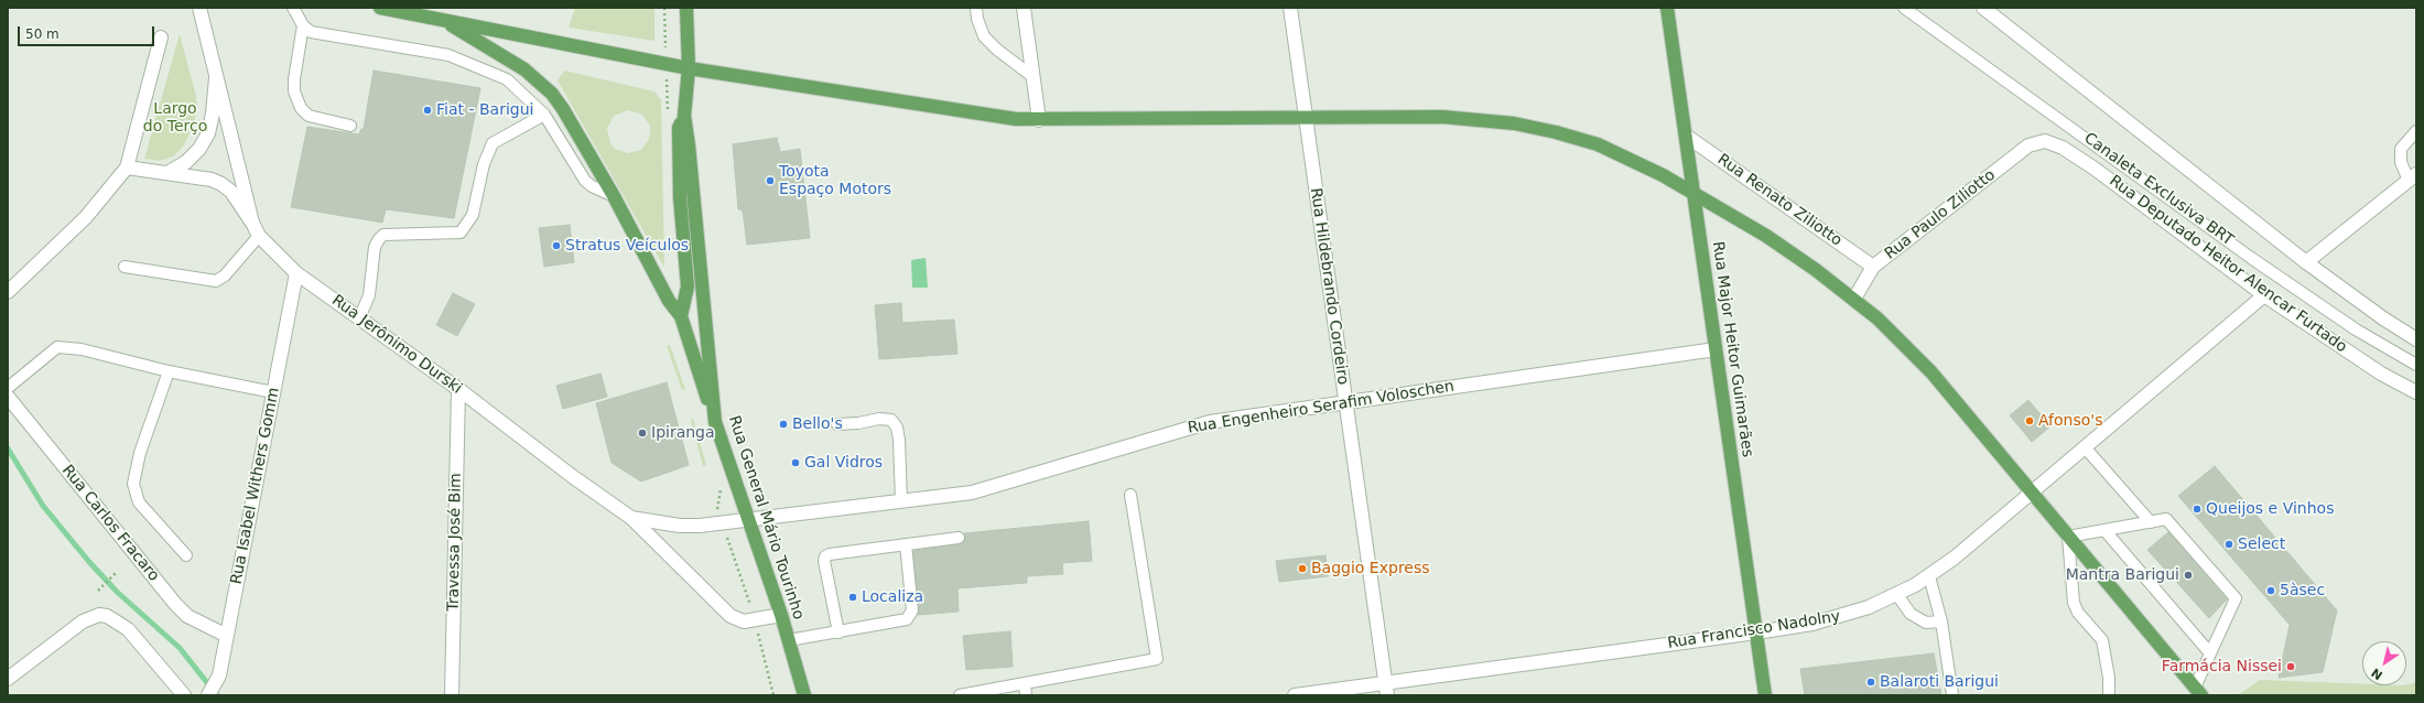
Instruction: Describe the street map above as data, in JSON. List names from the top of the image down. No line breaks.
{"streets":{"main road":["Rua Major Heitor Guimarães","Rua General Mário Tourinho"],"street":["Rua Renato Ziliotto","Rua Paulo Ziliotto","Rua Deputado Heitor Alencar Furtado","Rua Hildebrando Cordeiro","Rua Jerônimo Durski","Rua Engenheiro Serafim Voloschen","Rua Isabel Withers Gomm","Rua Carlos Fracaro","Travessa José Bim","Rua Francisco Nadolny"],"lane":["Canaleta Exclusiva BRT"]},"crossings":[["Rua Renato Ziliotto","Rua Paulo Ziliotto"],["Rua Renato Ziliotto","Rua Major Heitor Guimarães"],["Rua Paulo Ziliotto","Rua Deputado Heitor Alencar Furtado"],["Rua Deputado Heitor Alencar Furtado","Rua Francisco Nadolny"],["Rua Hildebrando Cordeiro","Rua Engenheiro Serafim Voloschen"],["Rua Hildebrando Cordeiro","Rua Francisco Nadolny"],["Rua Jerônimo Durski","Rua Engenheiro Serafim Voloschen"],["Rua Jerônimo Durski","Rua Isabel Withers Gomm"],["Rua Jerônimo Durski","Rua General Mário Tourinho"],["Rua Jerônimo Durski","Travessa José Bim"],["Rua Major Heitor Guimarães","Rua Engenheiro Serafim Voloschen"],["Rua Major Heitor Guimarães","Rua Francisco Nadolny"],["Rua Engenheiro Serafim Voloschen","Rua General Mário Tourinho"],["Rua Isabel Withers Gomm","Rua Carlos Fracaro"]],"parks":["Largo do Terço"],"places":["Fiat - Barigui","Toyota Espaço Motors","Stratus Veículos","Afonso's","Bello's","Ipiranga","Gal Vidros","Queijos e Vinhos","Select","Baggio Express","Mantra Barigui","5àsec","Localiza","Farmácia Nissei","Balaroti Barigui"],"scale_bar":"50 m","north":"bottom left"}
